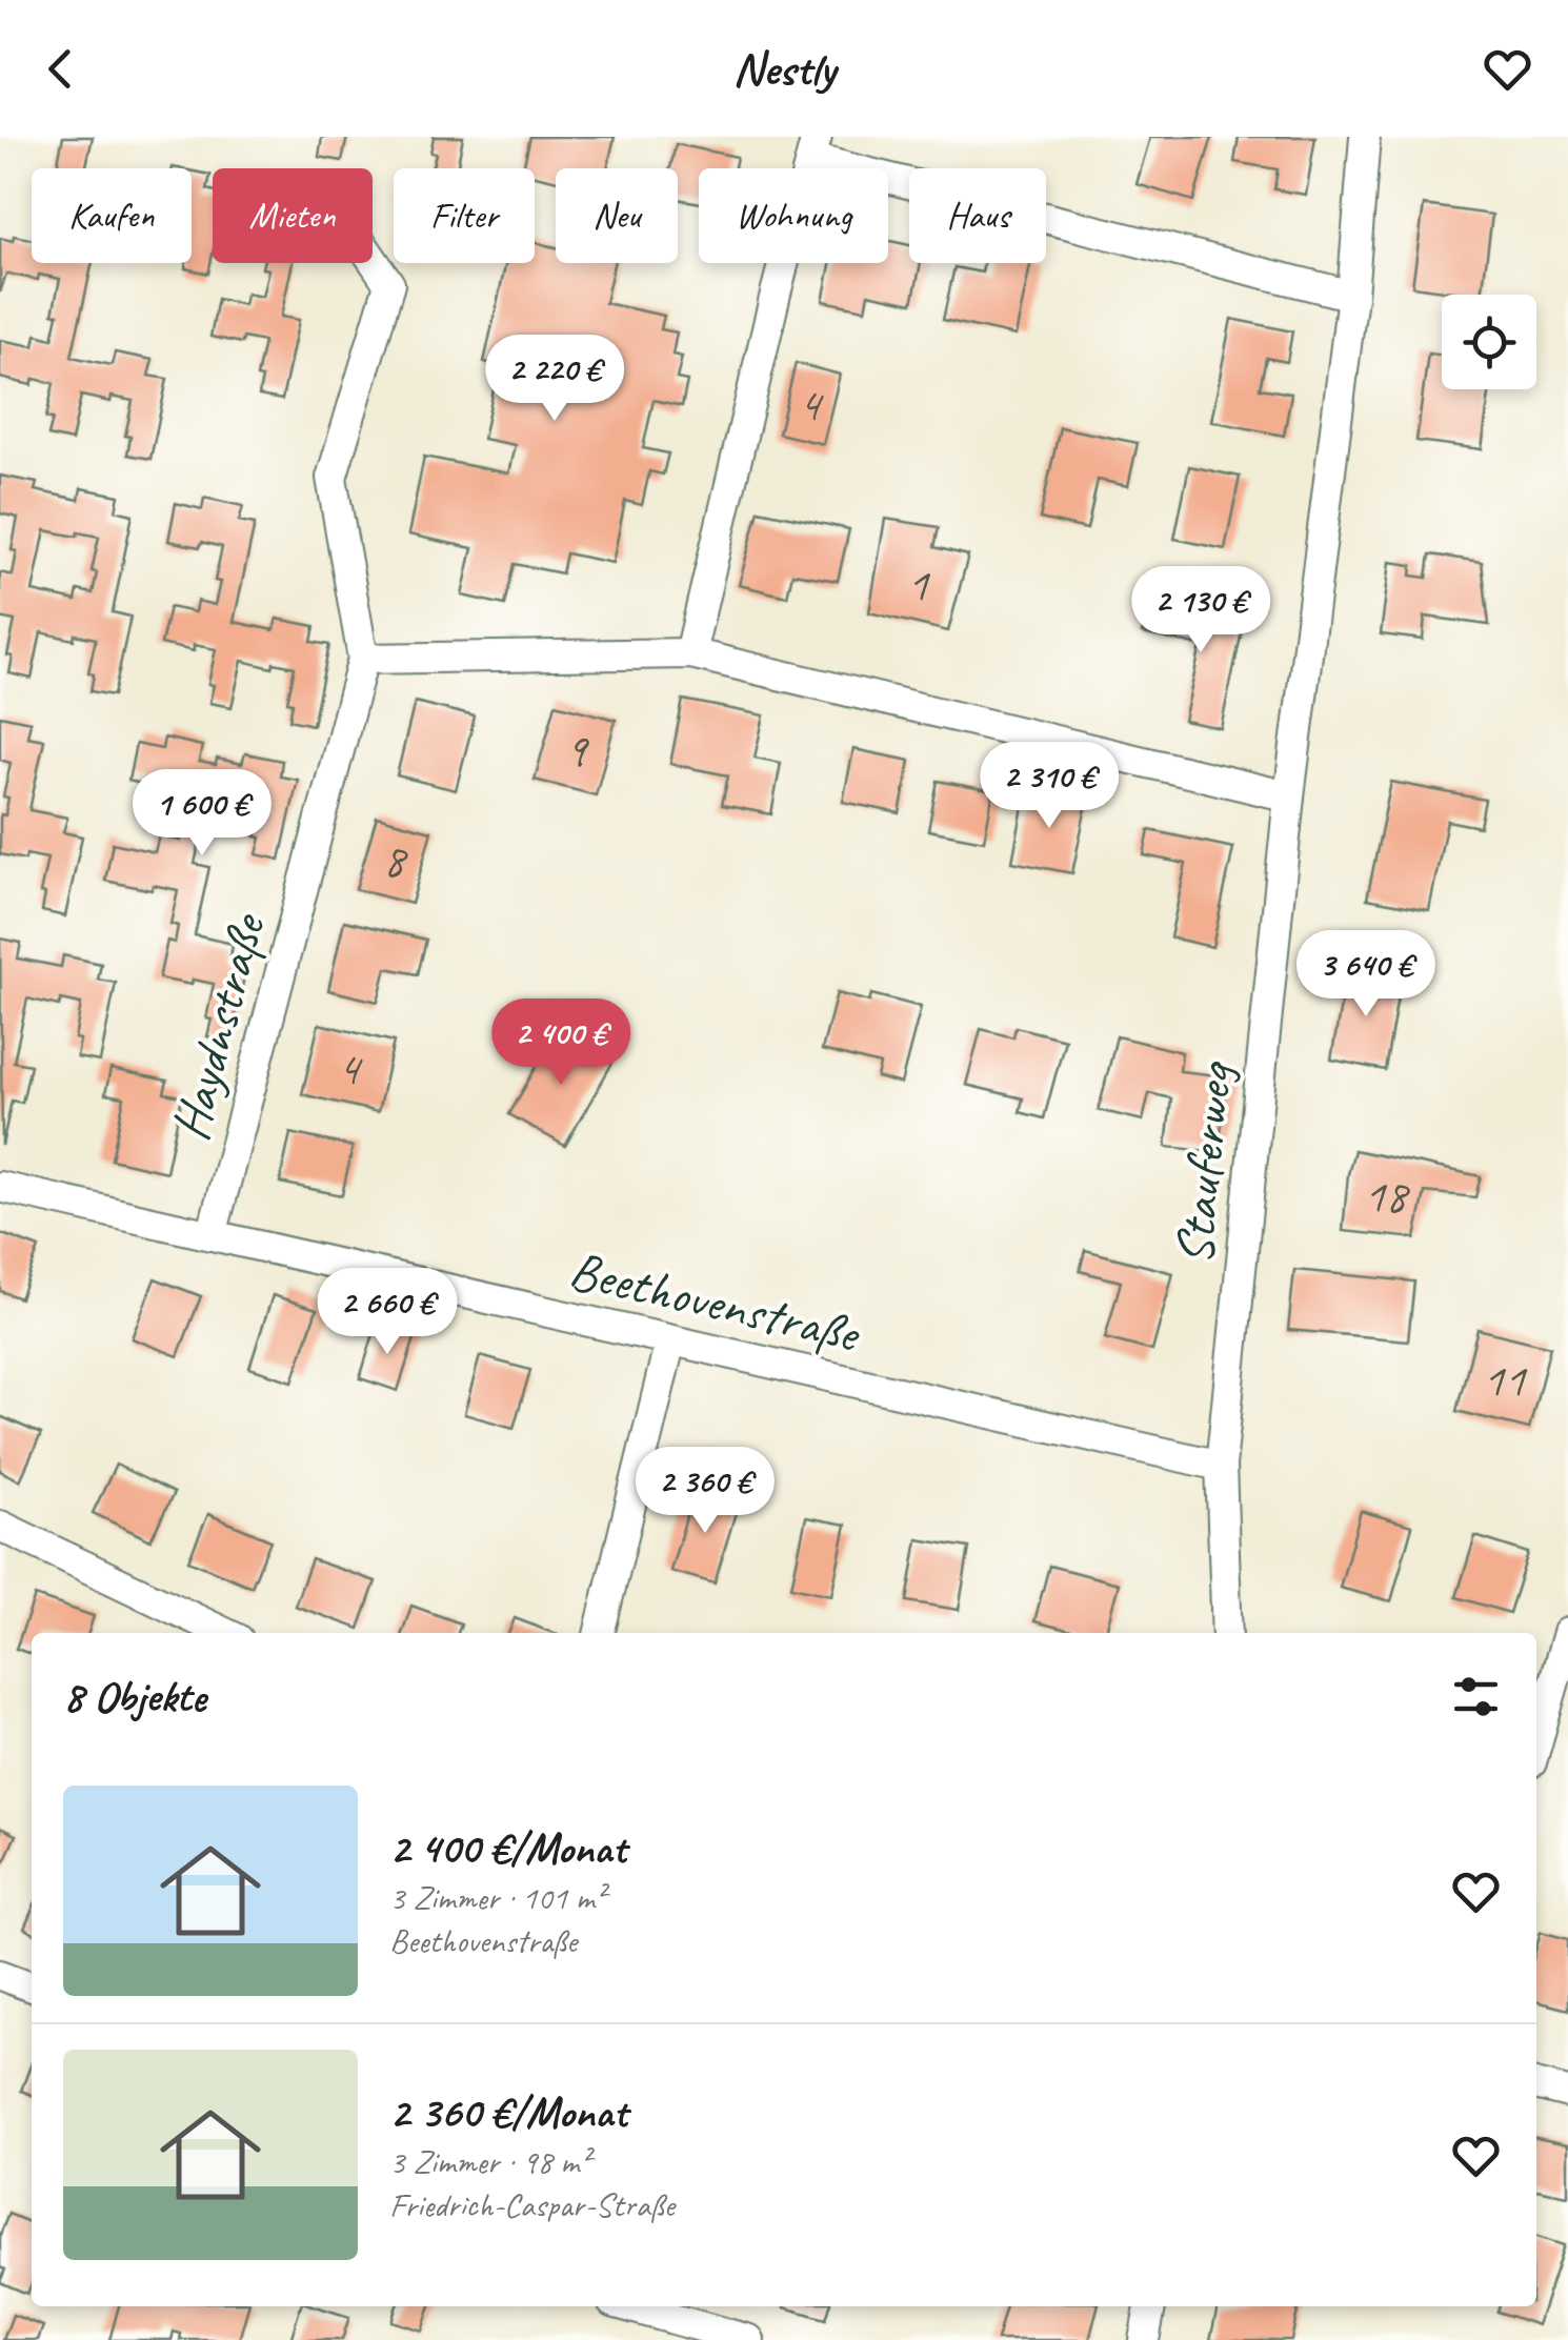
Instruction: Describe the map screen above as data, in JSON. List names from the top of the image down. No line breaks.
{"streets":{"street":["Haydnstraße","Stauferweg","Beethovenstraße"]},"crossings":[["Haydnstraße","Beethovenstraße"],["Stauferweg","Beethovenstraße"]],"house_numbers":["4","1","9","8","4","18","11"],"page":{"header":"Nestly","chip":["Kaufen","Mieten","Filter","Neu","Wohnung","Haus"],"price":["2 220 €","2 130 €","2 310 €","1 600 €","3 640 €","2 400 €","2 660 €","2 360 €"],"heading":"8 Objekte","list":[{"name":"2 400 €/Monat","note":"3 Zimmer · 101 m² · Beethovenstraße"},{"name":"2 360 €/Monat","note":"3 Zimmer · 98 m² · Friedrich-Caspar-Straße"}]}}
